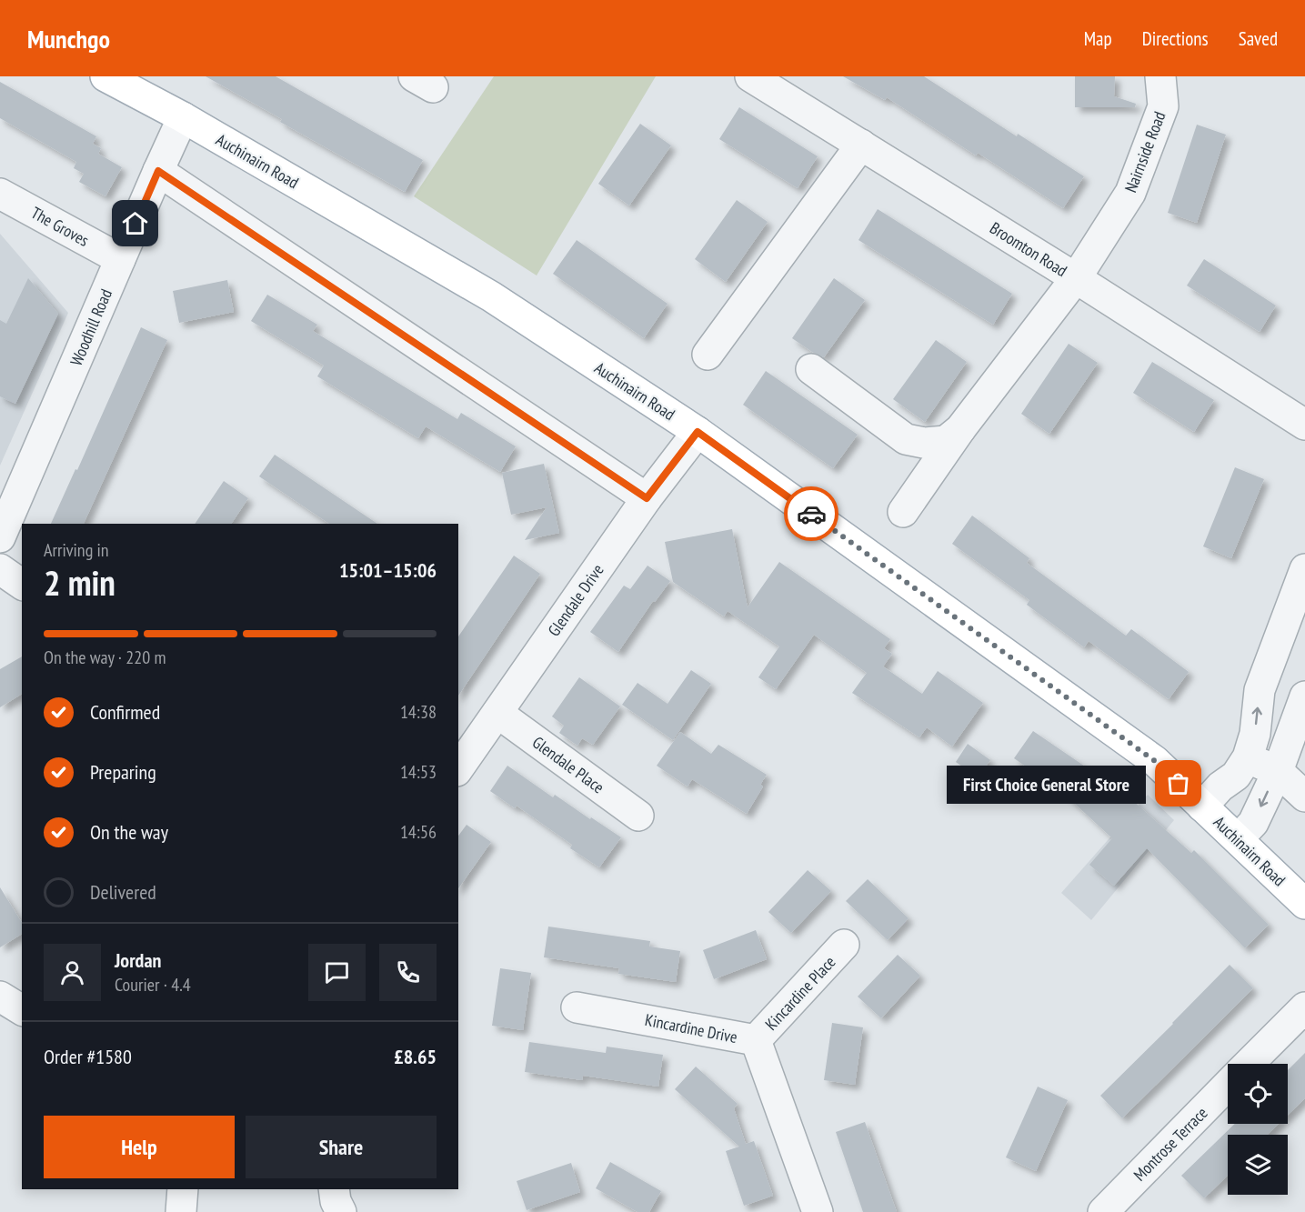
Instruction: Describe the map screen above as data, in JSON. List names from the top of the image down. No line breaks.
{"streets":{"main road":["Auchinairn Road"],"street":["Nairnside Road","The Groves","Broomton Road","Woodhill Road","Glendale Drive","Glendale Place","Kincardine Place","Kincardine Drive","Montrose Terrace"]},"crossings":[["Nairnside Road","Broomton Road"],["Auchinairn Road","Woodhill Road"],["Auchinairn Road","Glendale Drive"],["The Groves","Woodhill Road"],["Glendale Drive","Glendale Place"],["Kincardine Place","Kincardine Drive"]],"places":["First Choice General Store"],"page":{"header":"Munchgo","nav":["Map","Directions","Saved"],"heading":["2 min","Arriving in","15:01–15:06"],"panel":["Jordan","Courier · 4.4","Order #1580","£8.65"],"bar":"On the way · 220 m","list":[["Confirmed","14:38"],["Preparing","14:53"],["On the way","14:56"],"Delivered"],"bubble":"First Choice General Store","buttons":["Help","Share"]}}
